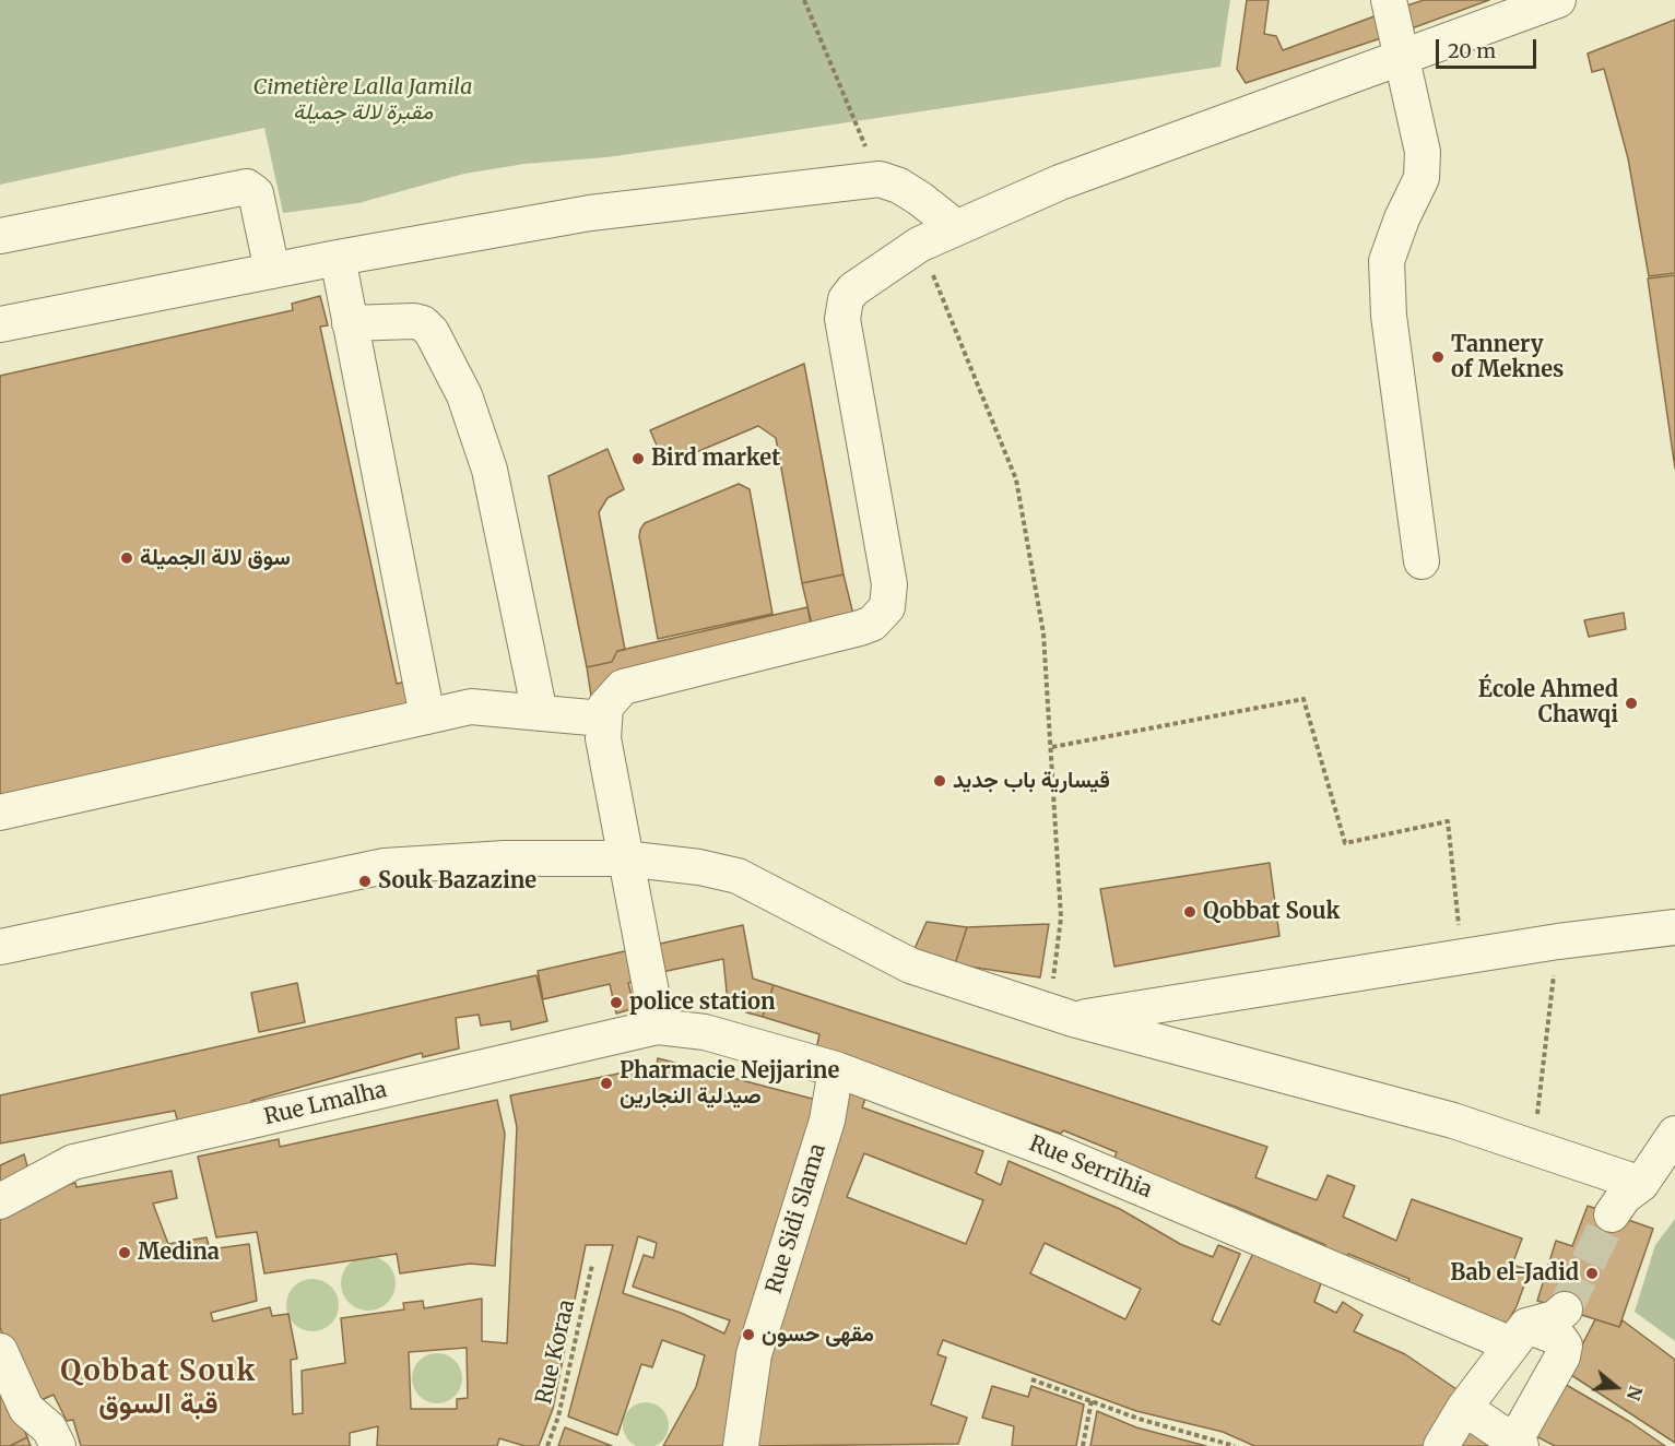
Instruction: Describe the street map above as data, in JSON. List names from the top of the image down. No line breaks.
{"streets":{"street":["Rue Lmalha","Rue Serrihia","Rue Sidi Slama"],"path":["Rue Koraa"]},"crossings":[["Rue Lmalha","Rue Serrihia"],["Rue Serrihia","Rue Sidi Slama"]],"districts":["Qobbat Souk قبة السوق"],"parks":["Cimetière Lalla Jamila مقبرة لالة جميلة"],"places":["Tannery of Meknes","Bird market","سوق لالة الجميلة","École Ahmed Chawqi","قيسارية باب جديد","Souk Bazazine","Qobbat Souk","police station","Pharmacie Nejjarine صيدلية النجارين","Medina","Bab el-Jadid","مقهى حسون"],"scale_bar":"20 m","north":"right"}
